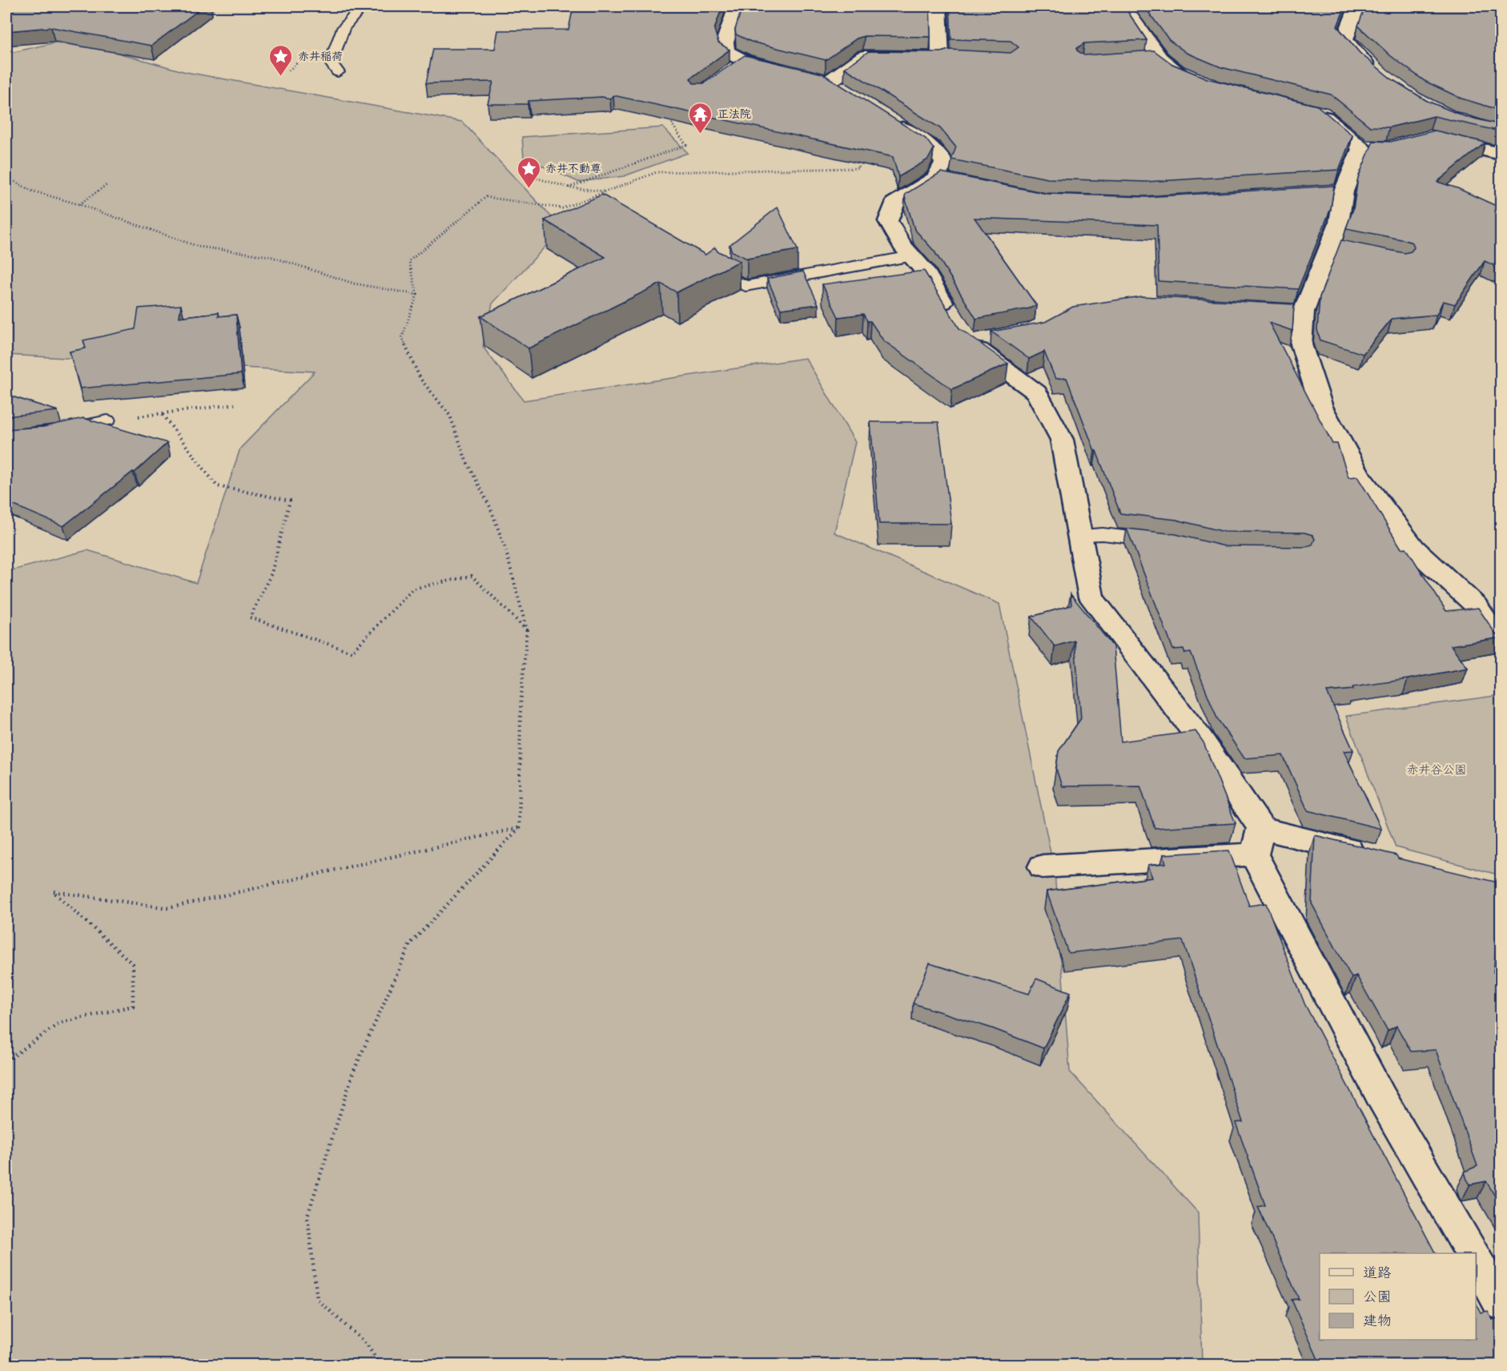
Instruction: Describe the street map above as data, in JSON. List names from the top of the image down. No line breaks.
{"parks":["赤井谷公園"],"places":{"place":["赤井稲荷","赤井不動尊"],"temple":["正法院"]},"legend":["道路","公園","建物"]}
